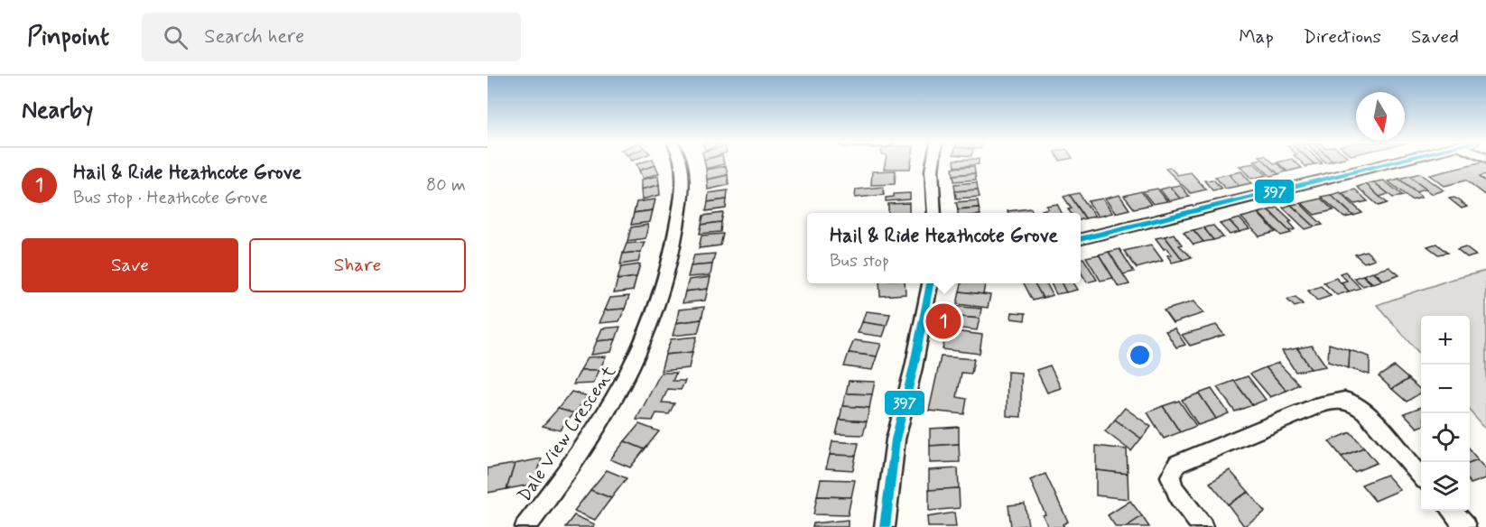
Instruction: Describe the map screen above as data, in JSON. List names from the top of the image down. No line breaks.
{"streets":{"street":["Dale View Crescent"]},"lines":["transit line 397"],"north":"bottom","page":{"header":"Pinpoint","search":"Search here","nav":["Map","Directions","Saved"],"heading":"Nearby","list":[{"mark":"1","name":"Hail & Ride Heathcote Grove","note":"Bus stop · Heathcote Grove","value":"80 m"}],"popup":["Hail & Ride Heathcote Grove","Bus stop"],"buttons":["Save","Share"],"pins":"1","map_buttons":["+","−"]}}
